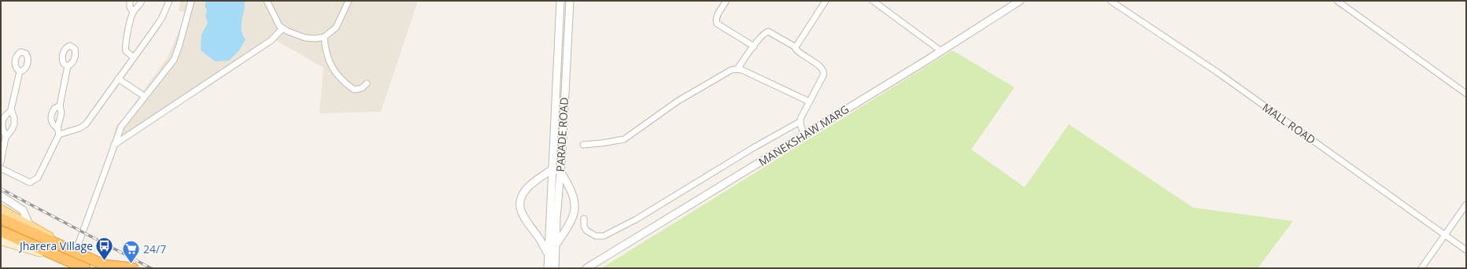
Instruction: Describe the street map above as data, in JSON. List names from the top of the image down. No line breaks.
{"streets":{"street":["MALL ROAD","PARADE ROAD","MANEKSHAW MARG"]},"places":{"bus stop":["Jharera Village"],"supermarket":["24/7"]}}
